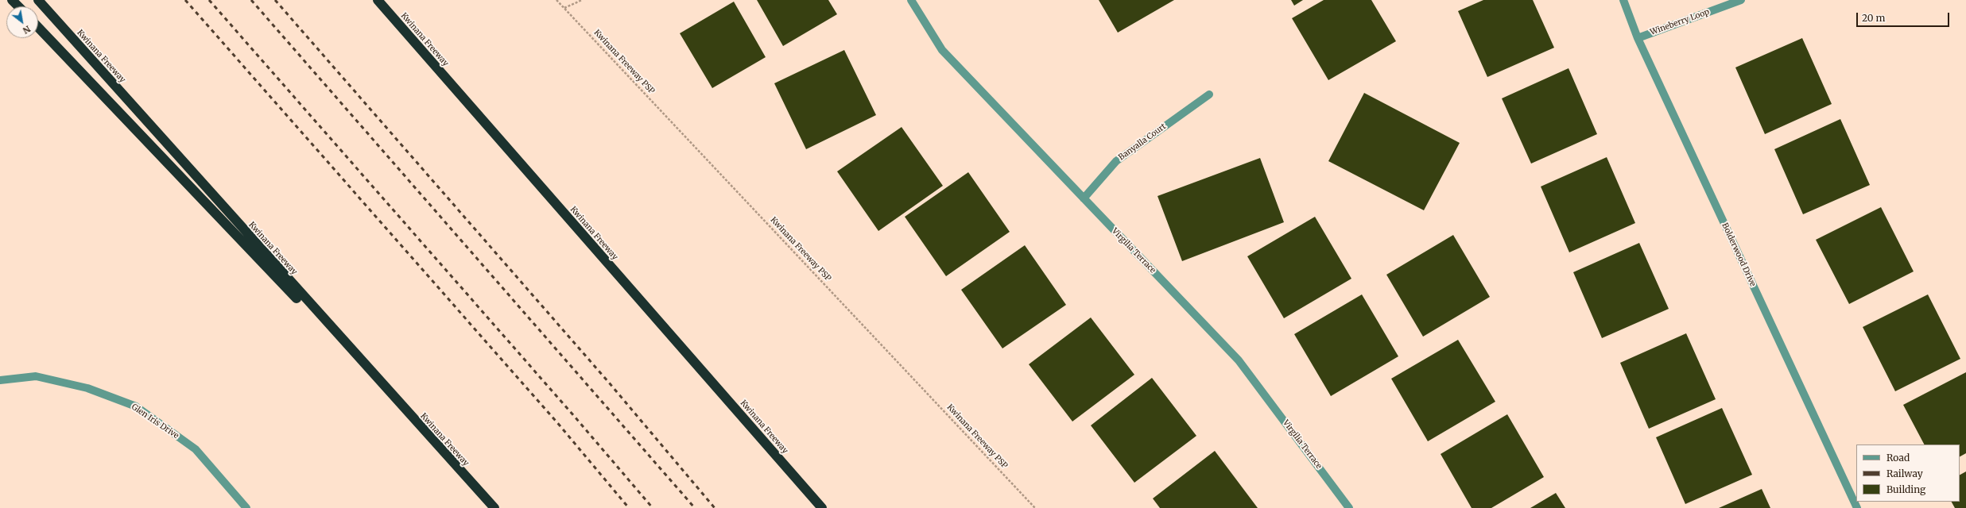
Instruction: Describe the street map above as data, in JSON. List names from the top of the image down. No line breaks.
{"streets":{"highway":["Kwinana Freeway"],"street":["Wineberry Loop","Banyalla Court","Virgilia Terrace","Bolderwood Drive","Glen Iris Drive"],"path":["Kwinana Freeway PSP"]},"crossings":[["Wineberry Loop","Bolderwood Drive"],["Banyalla Court","Virgilia Terrace"]],"legend":["Road","Railway","Building"],"scale_bar":"20 m","north":"bottom right"}
